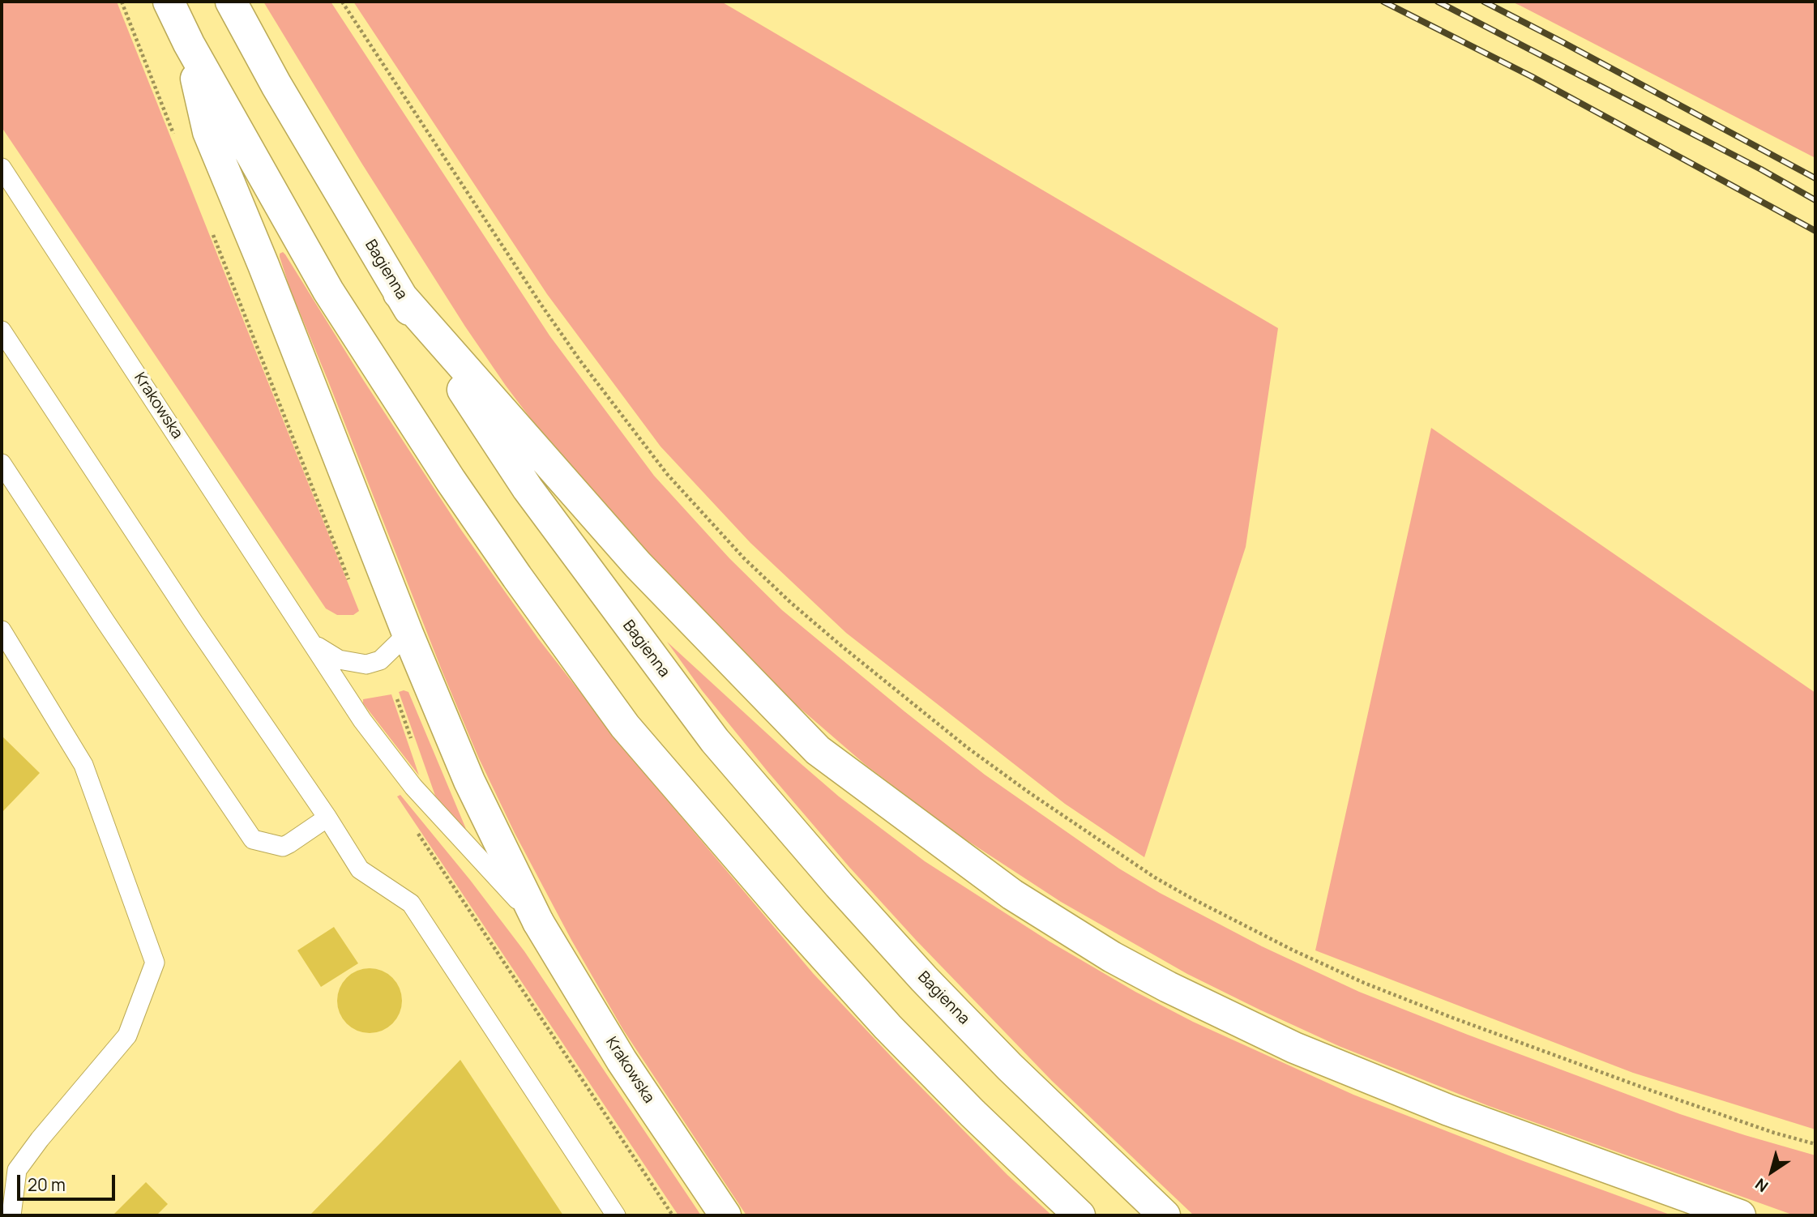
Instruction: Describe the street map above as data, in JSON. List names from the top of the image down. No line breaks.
{"streets":{"main road":["Bagienna","Krakowska"]},"scale_bar":"20 m","north":"bottom left"}
